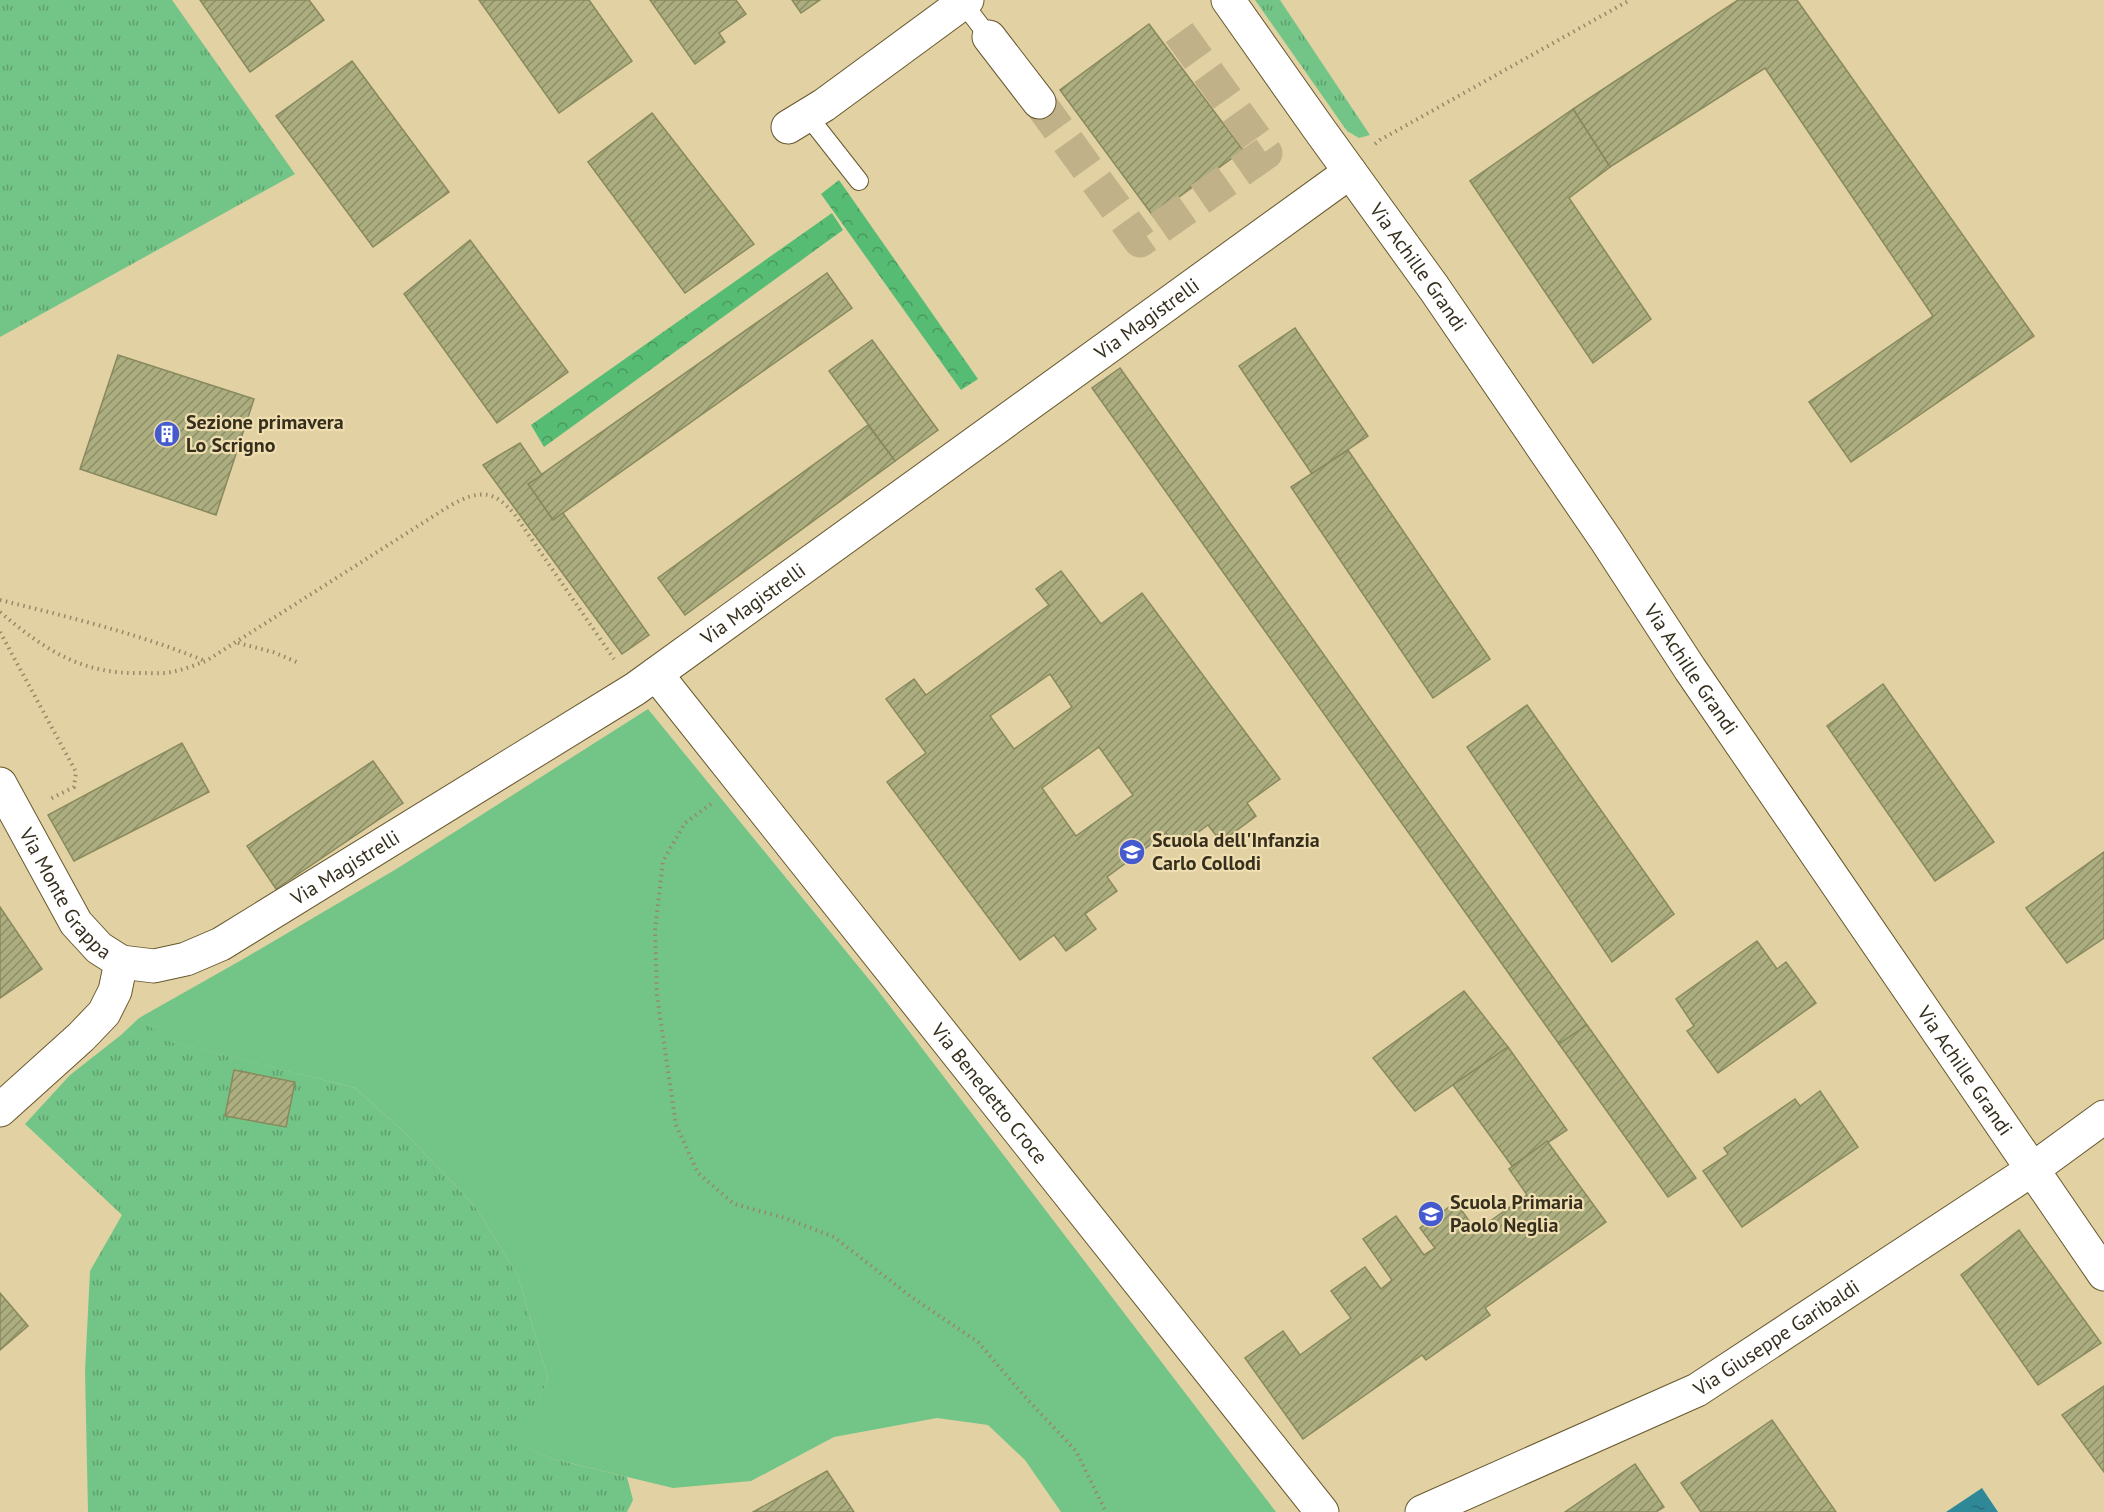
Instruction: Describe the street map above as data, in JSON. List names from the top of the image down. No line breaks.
{"streets":{"street":["Via Achille Grandi","Via Magistrelli","Via Monte Grappa","Via Benedetto Croce","Via Giuseppe Garibaldi"]},"crossings":[["Via Achille Grandi","Via Magistrelli"],["Via Achille Grandi","Via Giuseppe Garibaldi"],["Via Magistrelli","Via Monte Grappa"],["Via Magistrelli","Via Benedetto Croce"]],"places":{"building":["Sezione primavera Lo Scrigno"],"school or university":["Scuola dell'Infanzia Carlo Collodi","Scuola Primaria Paolo Neglia"]}}
